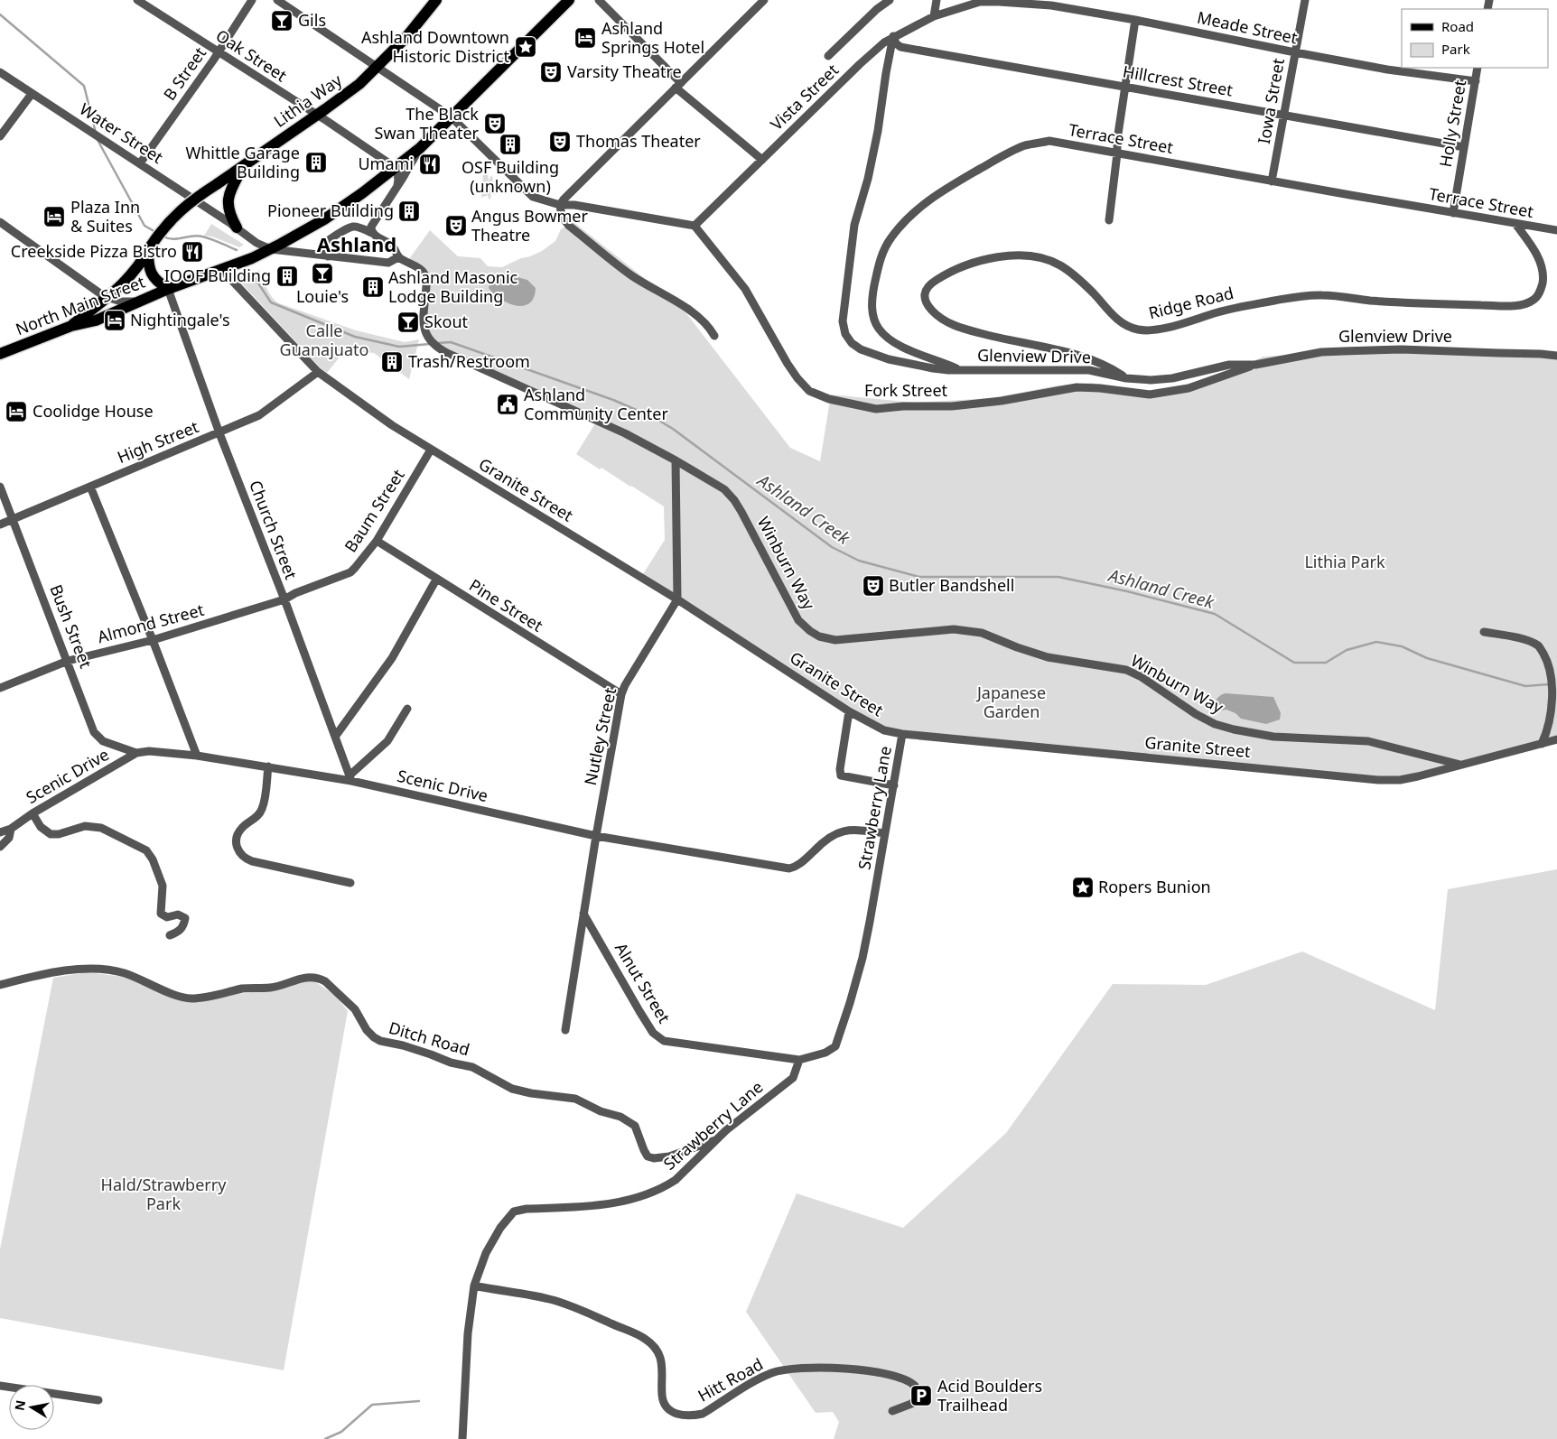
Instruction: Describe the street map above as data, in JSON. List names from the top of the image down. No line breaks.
{"streets":{"main road":["Lithia Way","North Main Street"],"street":["Meade Street","Oak Street","B Street","Hillcrest Street","Vista Street","Iowa Street","Holly Street","Water Street","Terrace Street","Ridge Road","Glenview Drive","Fork Street","High Street","Granite Street","Baum Street","Church Street","Winburn Way","Pine Street","Almond Street","Bush Street","Nutley Street","Scenic Drive","Strawberry Lane","Alnut Street","Ditch Road","Hitt Road"]},"crossings":[["Meade Street","Vista Street"],["Meade Street","Iowa Street"],["Meade Street","Holly Street"],["Oak Street","B Street"],["Oak Street","Lithia Way"],["Oak Street","North Main Street"],["B Street","Water Street"],["Hillcrest Street","Vista Street"],["Hillcrest Street","Iowa Street"],["Hillcrest Street","Holly Street"],["Hillcrest Street","Glenview Drive"],["Vista Street","Glenview Drive"],["Vista Street","Fork Street"],["Lithia Way","North Main Street"],["Iowa Street","Terrace Street"],["Holly Street","Terrace Street"],["Water Street","North Main Street"],["Terrace Street","Ridge Road"],["Terrace Street","Glenview Drive"],["Ridge Road","Glenview Drive"],["North Main Street","Granite Street"],["North Main Street","Church Street"],["Glenview Drive","Fork Street"],["High Street","Granite Street"],["High Street","Church Street"],["High Street","Bush Street"],["Granite Street","Baum Street"],["Granite Street","Winburn Way"],["Granite Street","Nutley Street"],["Granite Street","Strawberry Lane"],["Baum Street","Church Street"],["Baum Street","Pine Street"],["Baum Street","Almond Street"],["Church Street","Almond Street"],["Church Street","Scenic Drive"],["Pine Street","Nutley Street"],["Almond Street","Bush Street"],["Bush Street","Scenic Drive"],["Nutley Street","Scenic Drive"],["Nutley Street","Alnut Street"],["Scenic Drive","Strawberry Lane"],["Strawberry Lane","Alnut Street"],["Strawberry Lane","Ditch Road"],["Strawberry Lane","Hitt Road"]],"districts":["Ashland"],"water":["Ashland Creek"],"parks":["Calle Guanajuato","Lithia Park","Japanese Garden","Hald/Strawberry Park"],"places":{"bar":["Gils","Louie's","Skout"],"hotel":["Ashland Springs Hotel","Plaza Inn & Suites","Nightingale's","Coolidge House"],"place":["Ashland Downtown Historic District","Ropers Bunion"],"theatre":["Varsity Theatre","The Black Swan Theater","Thomas Theater","Angus Bowmer Theatre","Butler Bandshell"],"building":["OSF Building (unknown)","Whittle Garage Building","Pioneer Building","IOOF Building","Ashland Masonic Lodge Building","Trash/Restroom"],"restaurant":["Umami","Creekside Pizza Bistro"],"public building":["Ashland Community Center"],"parking":["Acid Boulders Trailhead"]},"legend":["Road","Park"],"north":"left"}
